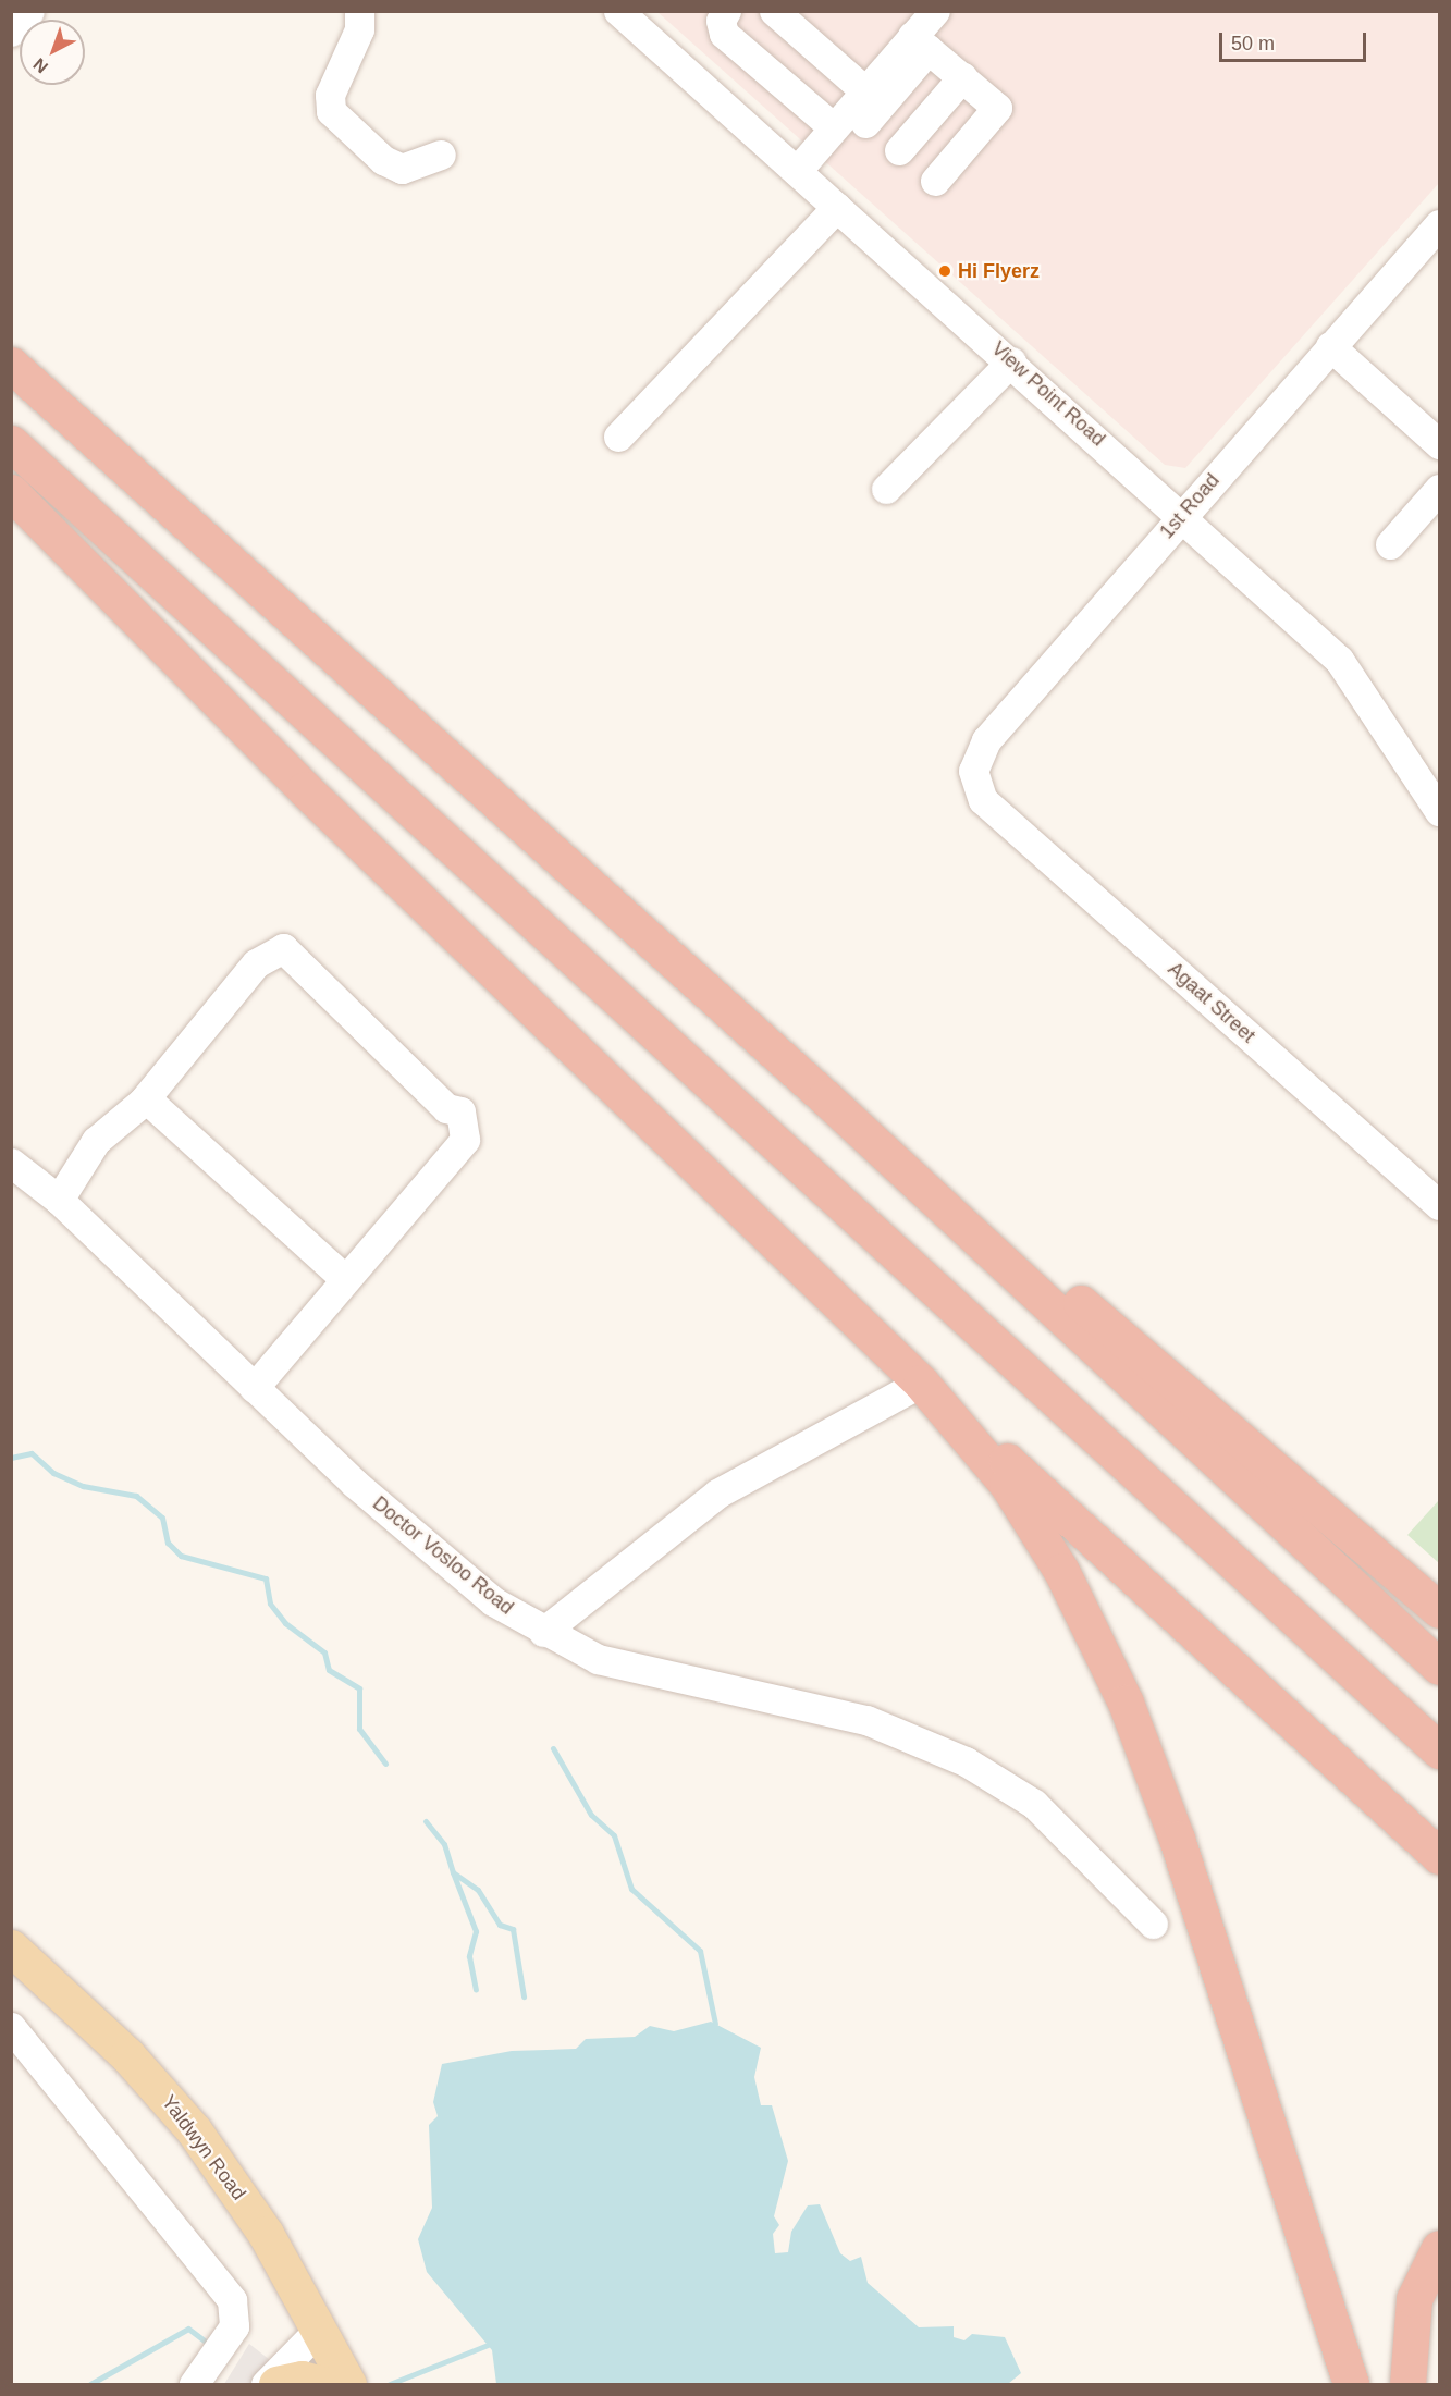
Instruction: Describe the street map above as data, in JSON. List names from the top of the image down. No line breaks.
{"streets":{"main road":["Yaldwyn Road"],"street":["View Point Road","1st Road","Agaat Street","Doctor Vosloo Road"]},"crossings":[["View Point Road","1st Road"],["1st Road","Agaat Street"]],"places":["Hi Flyerz"],"scale_bar":"50 m","north":"bottom left"}
